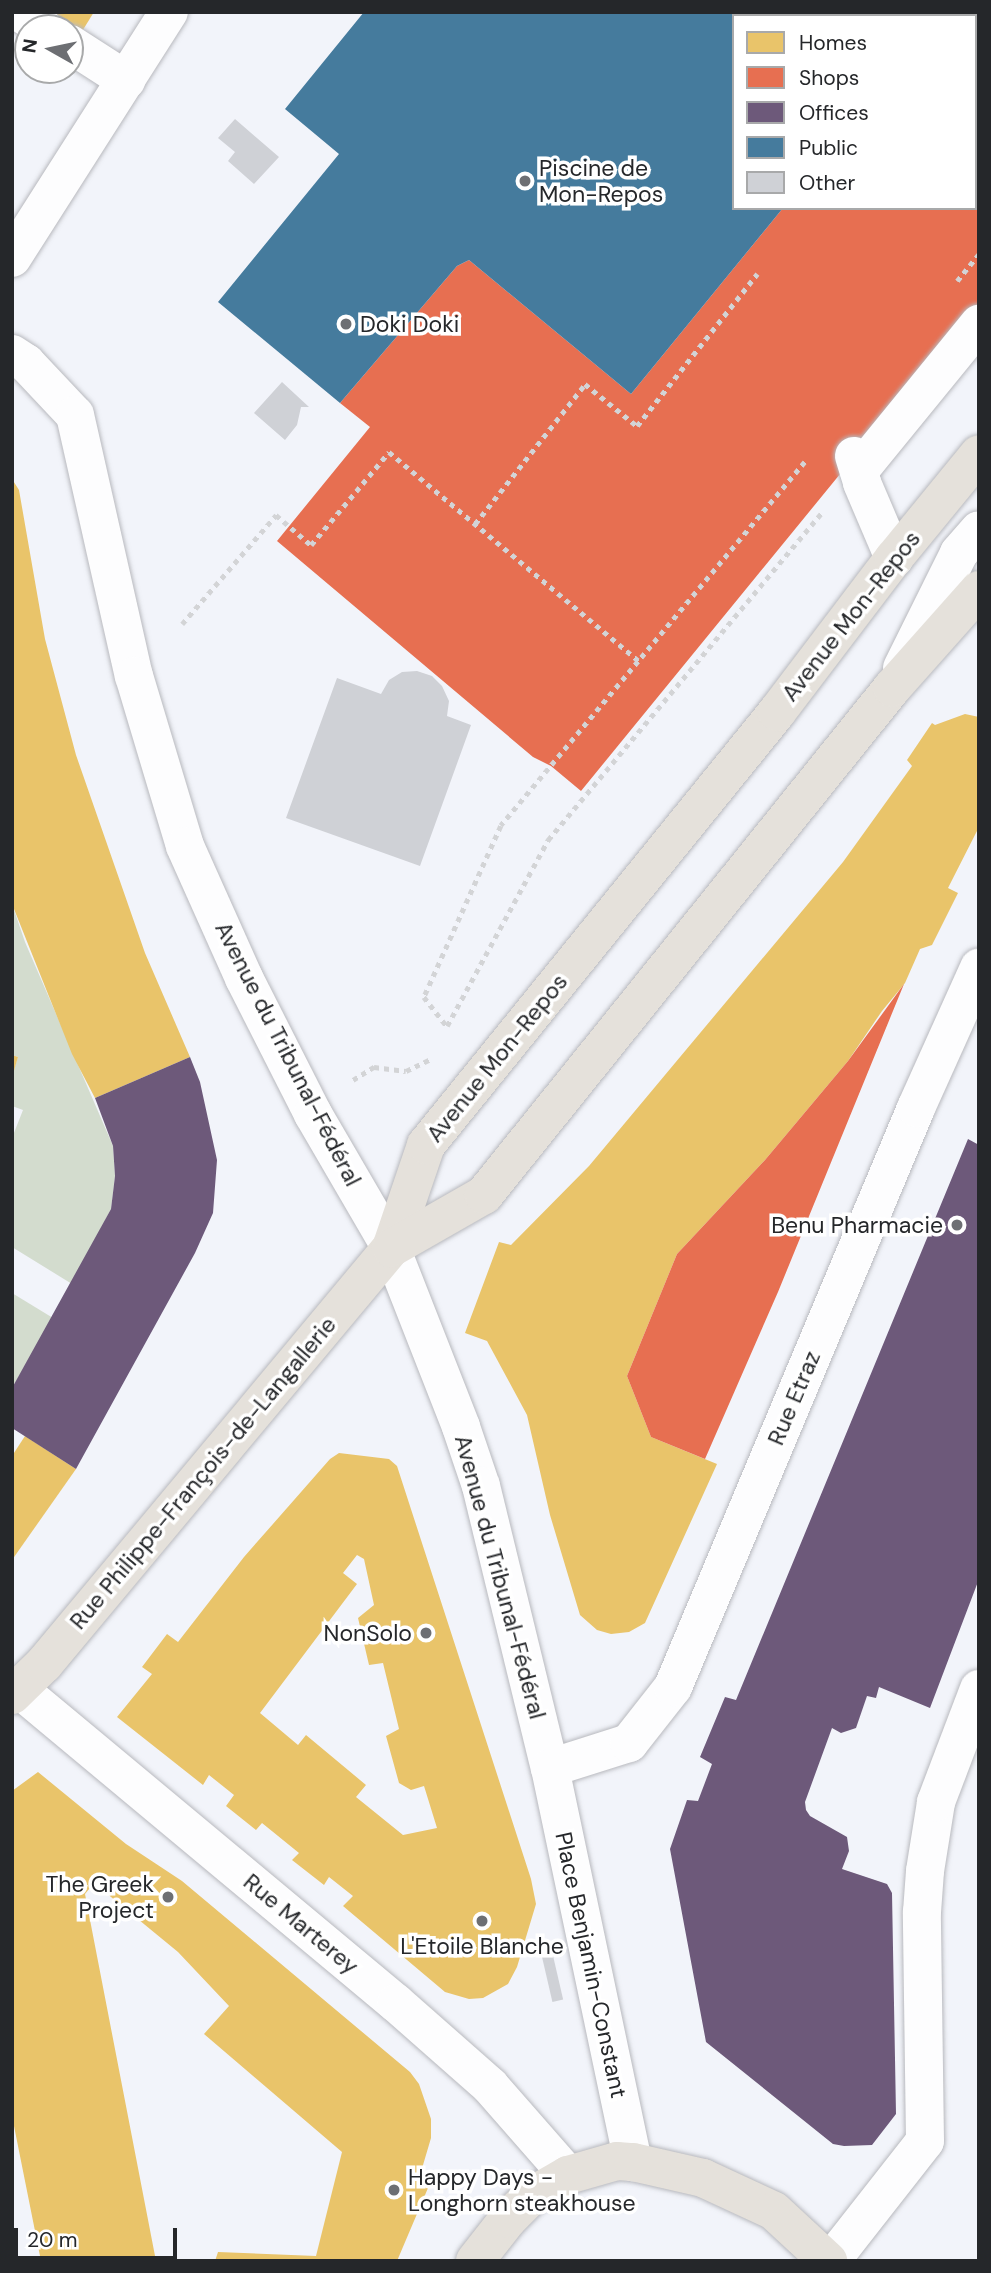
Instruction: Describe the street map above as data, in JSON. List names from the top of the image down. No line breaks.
{"streets":{"main road":["Avenue Mon-Repos","Rue Philippe-François-de-Langallerie"],"street":["Avenue du Tribunal-Fédéral","Rue Etraz","Rue Marterey","Place Benjamin-Constant"]},"crossings":[["Avenue Mon-Repos","Avenue du Tribunal-Fédéral"],["Avenue Mon-Repos","Rue Philippe-François-de-Langallerie"],["Avenue du Tribunal-Fédéral","Rue Etraz"],["Avenue du Tribunal-Fédéral","Rue Philippe-François-de-Langallerie"],["Avenue du Tribunal-Fédéral","Place Benjamin-Constant"],["Rue Etraz","Place Benjamin-Constant"],["Rue Philippe-François-de-Langallerie","Rue Marterey"]],"places":["Piscine de Mon-Repos","Doki Doki","Benu Pharmacie","NonSolo","The Greek Project","L'Etoile Blanche","Happy Days - Longhorn steakhouse"],"legend":["Homes","Shops","Offices","Public","Other"],"scale_bar":"20 m","north":"left"}
